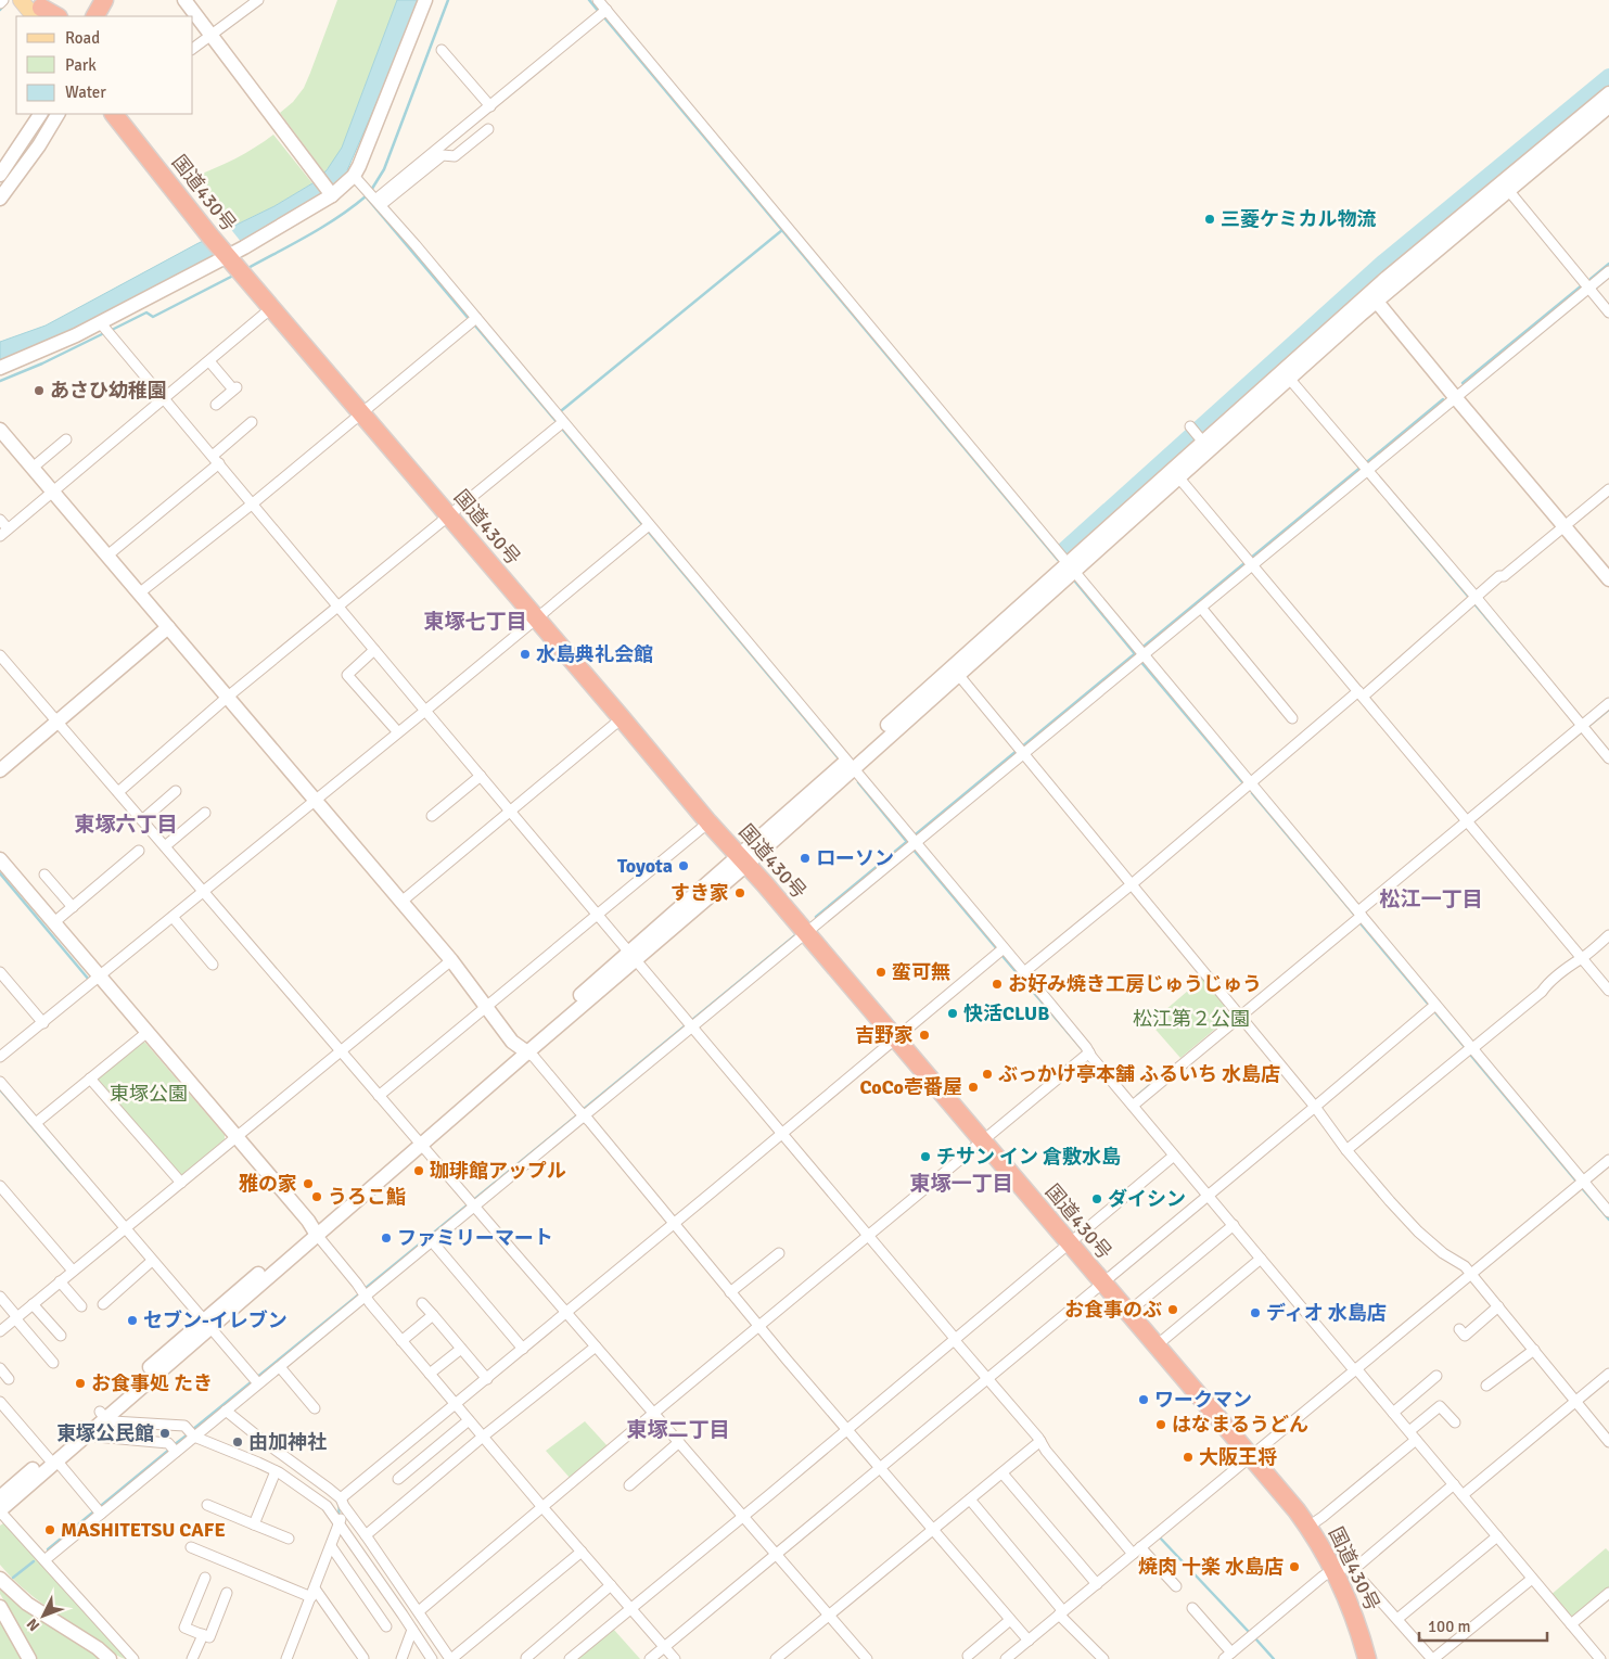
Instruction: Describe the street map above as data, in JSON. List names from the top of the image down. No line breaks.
{"streets":{"highway":["国道430号"]},"districts":["東塚七丁目","東塚六丁目","松江一丁目","東塚一丁目","東塚二丁目"],"parks":["松江第２公園","東塚公園"],"places":["三菱ケミカル物流","あさひ幼稚園","水島典礼会館","ローソン","Toyota","すき家","蛮可無","お好み焼き工房じゅうじゅう","快活CLUB","吉野家","ぶっかけ亭本舗 ふるいち 水島店","CoCo壱番屋","チサン イン 倉敷水島","珈琲館アップル","雅の家","うろこ鮨","ダイシン","ファミリーマート","お食事のぶ","ディオ 水島店","セブン-イレブン","お食事処 たき","ワークマン","はなまるうどん","東塚公民館","由加神社","大阪王将","MASHITETSU CAFE","焼肉 十楽 水島店"],"legend":["Road","Park","Water"],"scale_bar":"100 m","north":"bottom left"}
